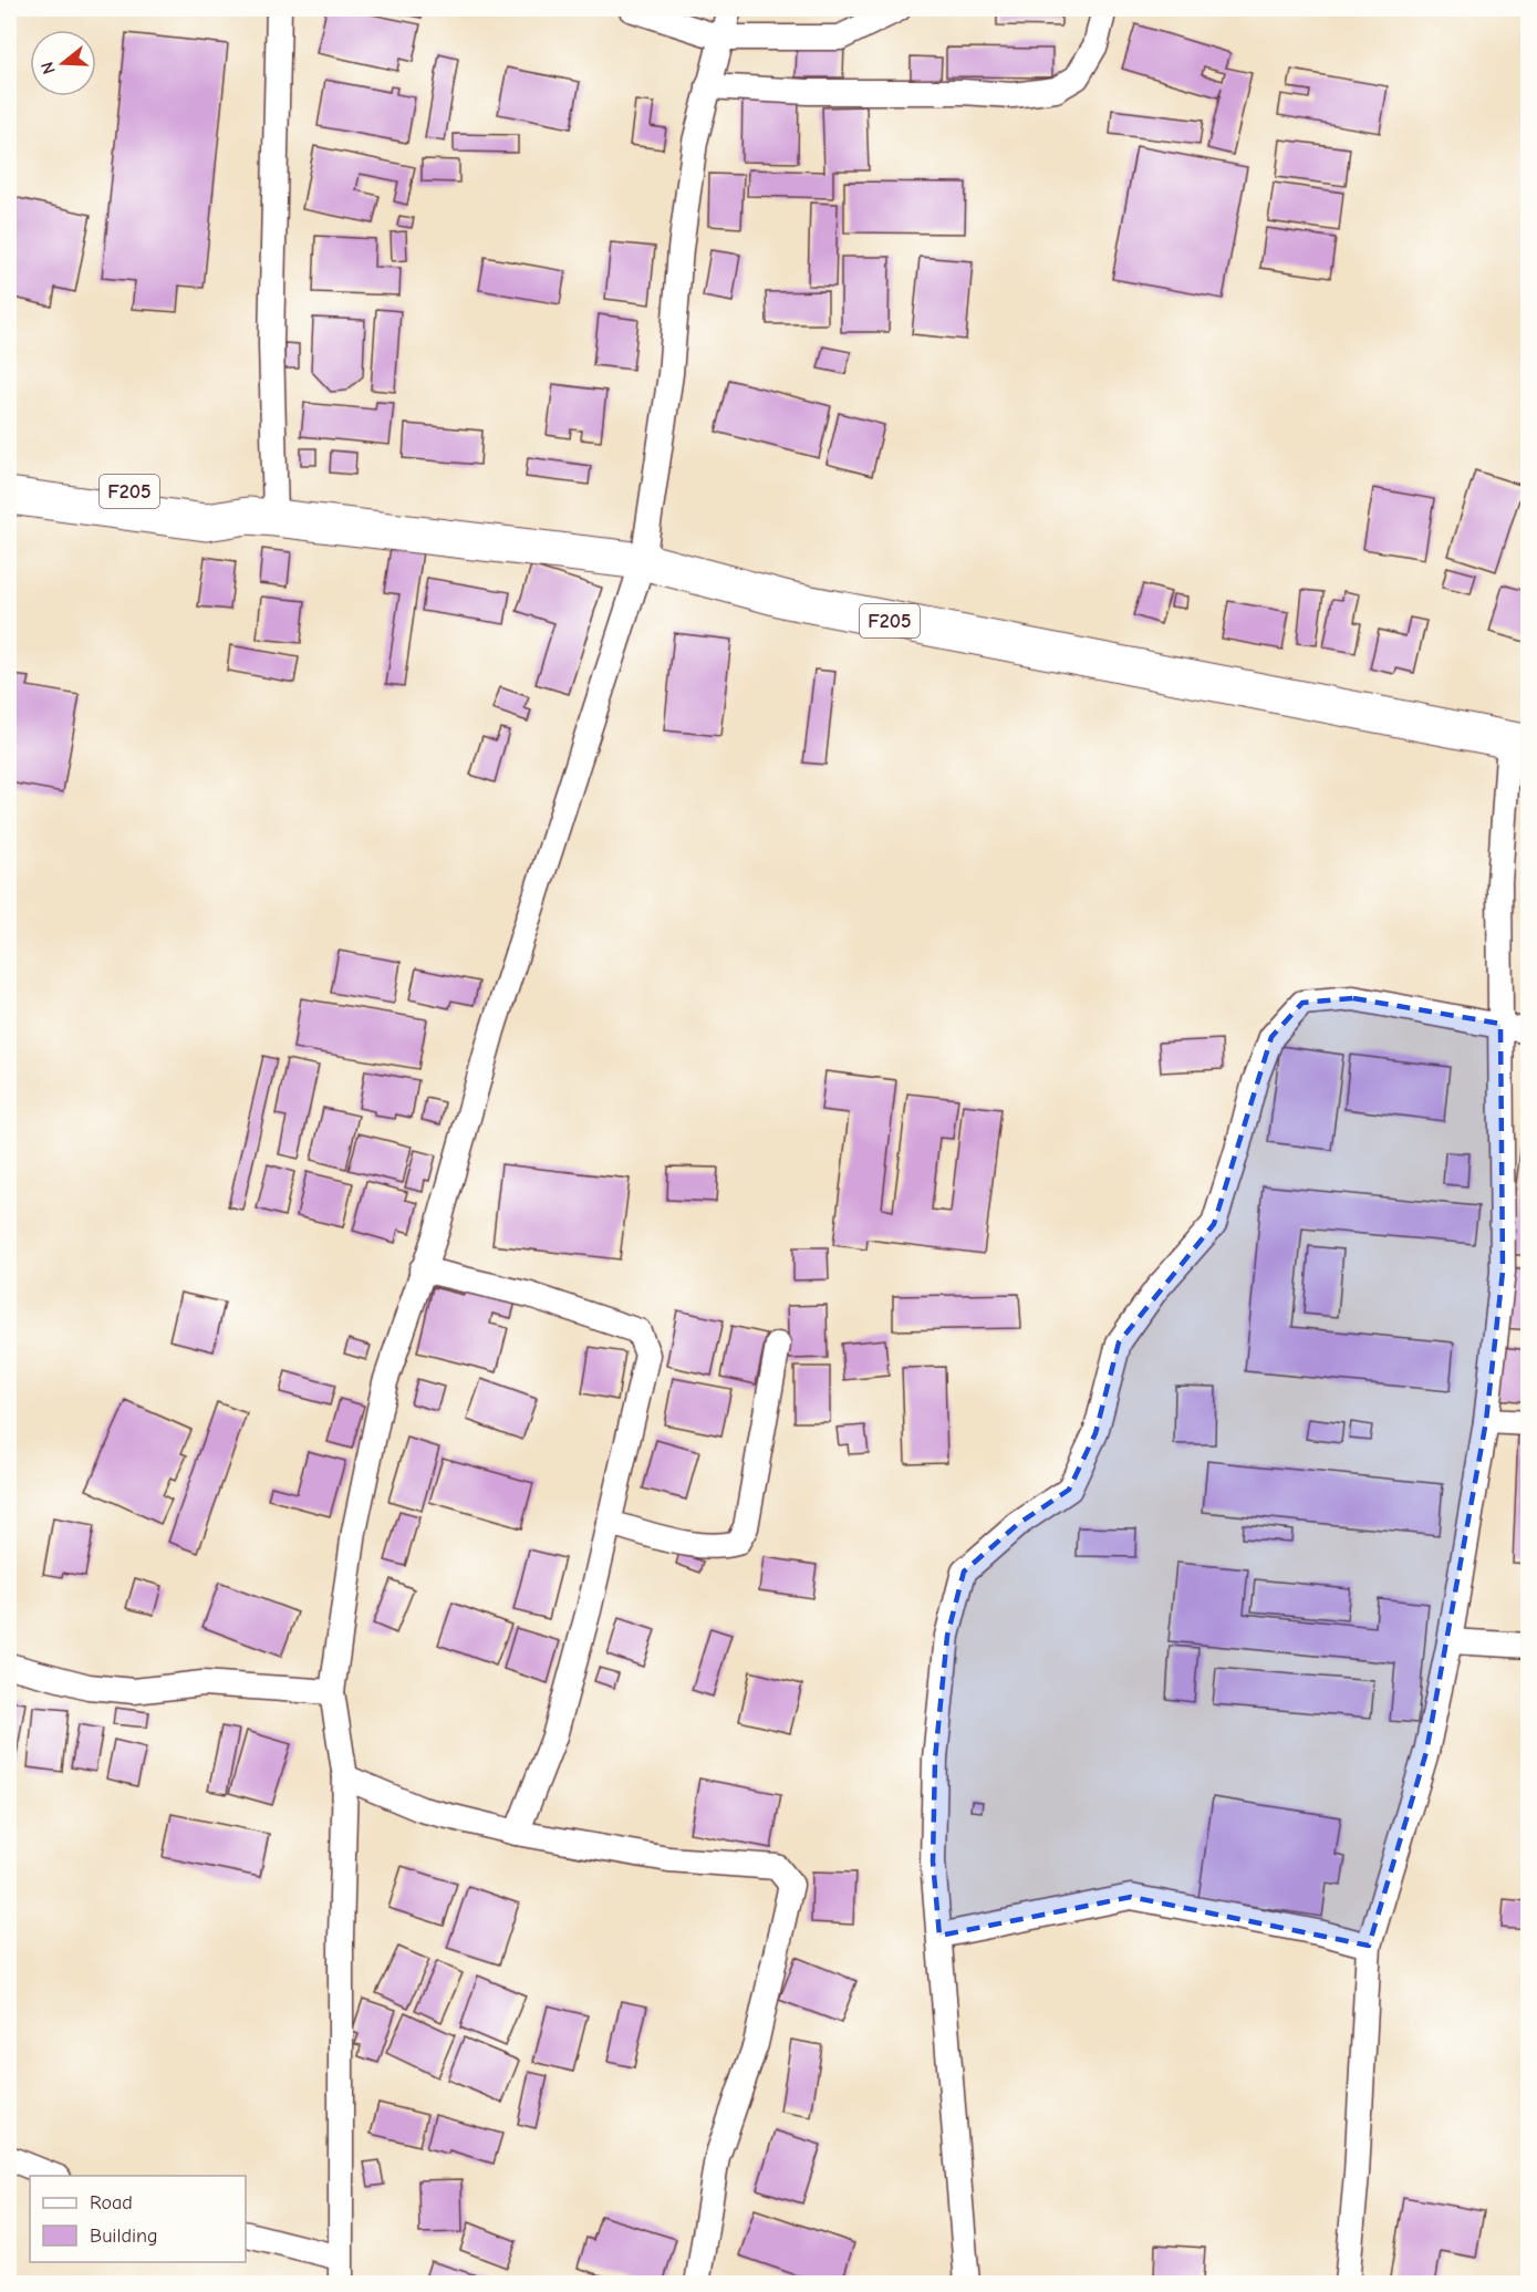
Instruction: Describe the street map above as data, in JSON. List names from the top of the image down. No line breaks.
{"streets":{"main road":["F205"]},"legend":["Road","Building"],"north":"left"}
